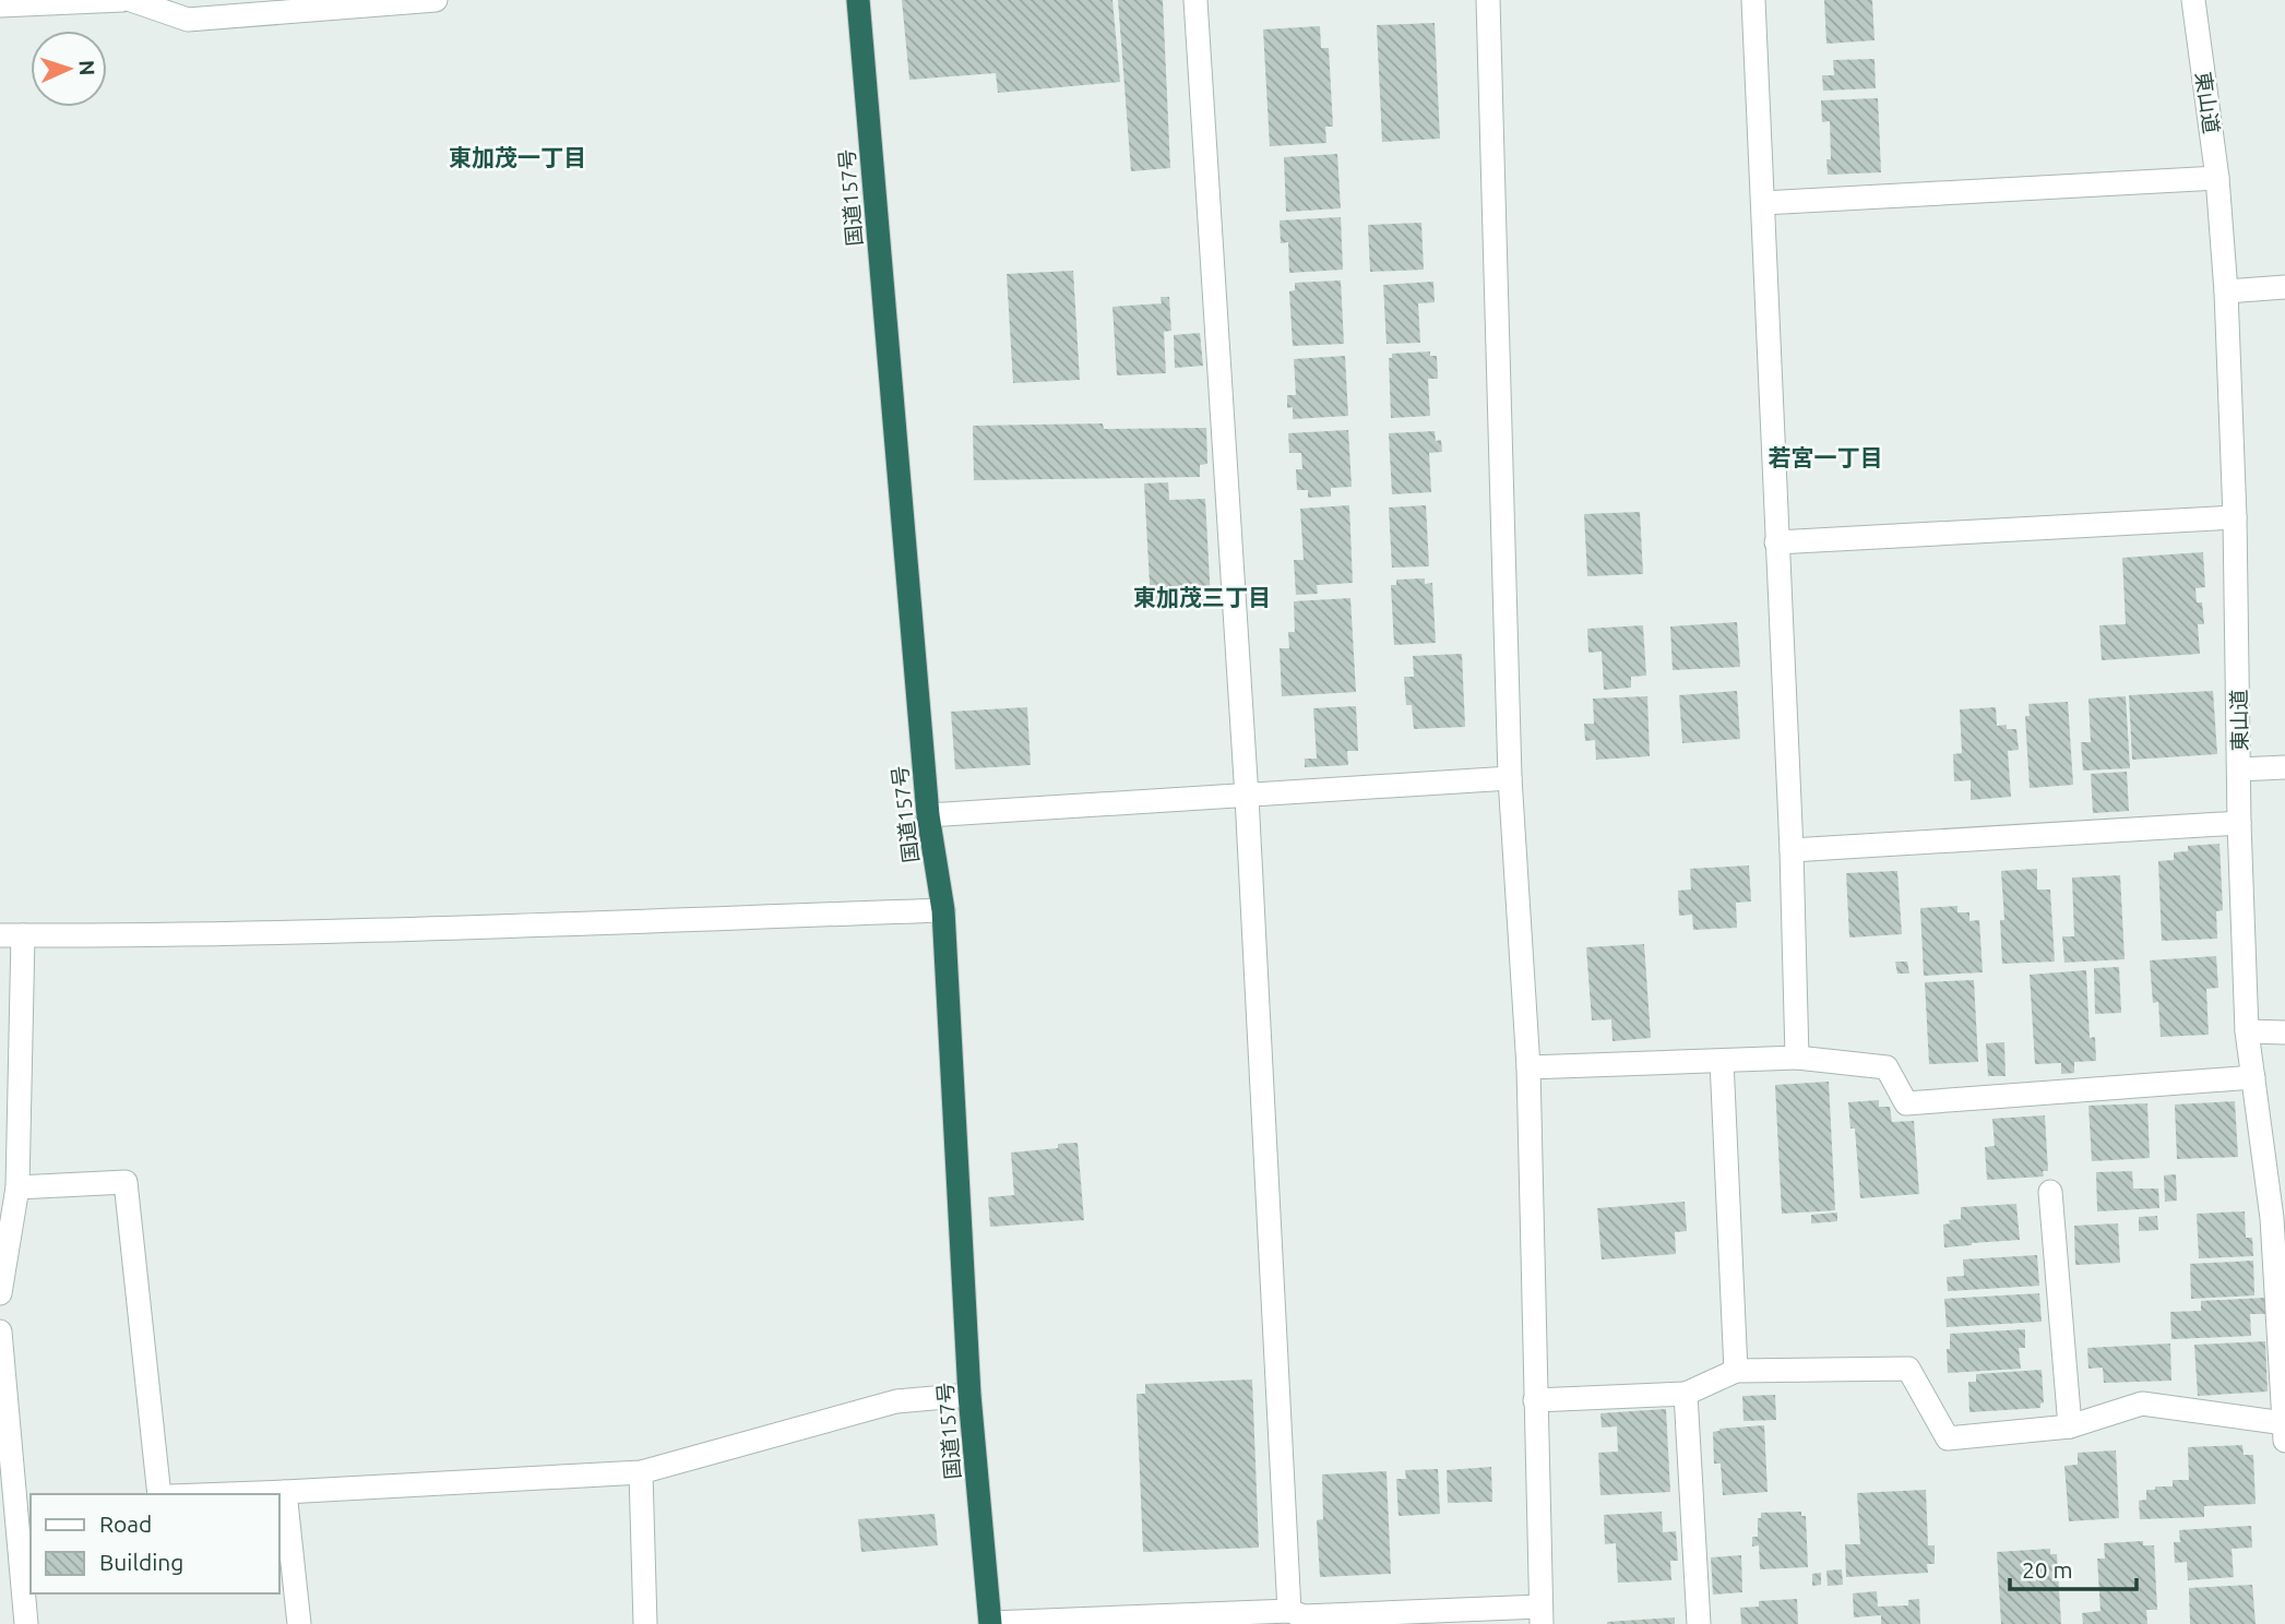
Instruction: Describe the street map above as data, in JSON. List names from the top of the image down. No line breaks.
{"streets":{"highway":["国道157号"],"street":["東山道"]},"districts":["東加茂一丁目","若宮一丁目","東加茂三丁目"],"legend":["Road","Building"],"scale_bar":"20 m","north":"right"}
